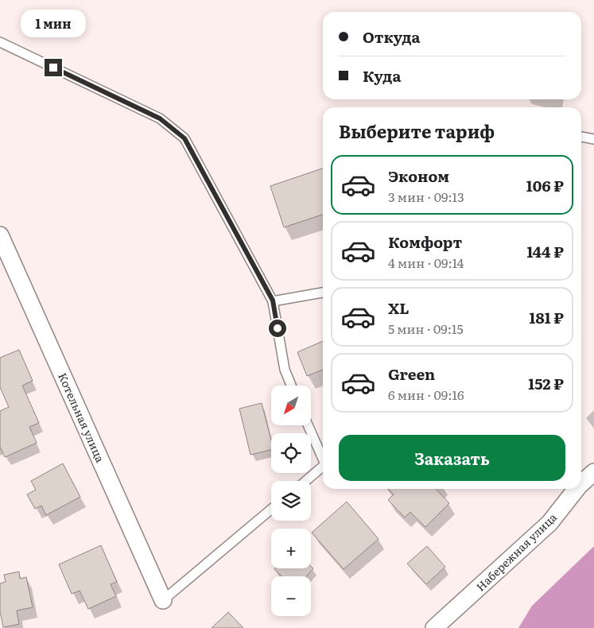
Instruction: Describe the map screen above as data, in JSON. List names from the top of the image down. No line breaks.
{"streets":{"street":["Котельная улица","Набережная улица"]},"north":"bottom left","page":{"bubble":"1 мин","banner":["Откуда","Куда"],"heading":"Выберите тариф","list":[{"name":"Эконом","note":"3 мин · 09:13","value":"106 ₽"},{"name":"Комфорт","note":"4 мин · 09:14","value":"144 ₽"},{"name":"XL","note":"5 мин · 09:15","value":"181 ₽"},{"name":"Green","note":"6 мин · 09:16","value":"152 ₽"}],"map_buttons":["+","−"],"buttons":"Заказать"}}
